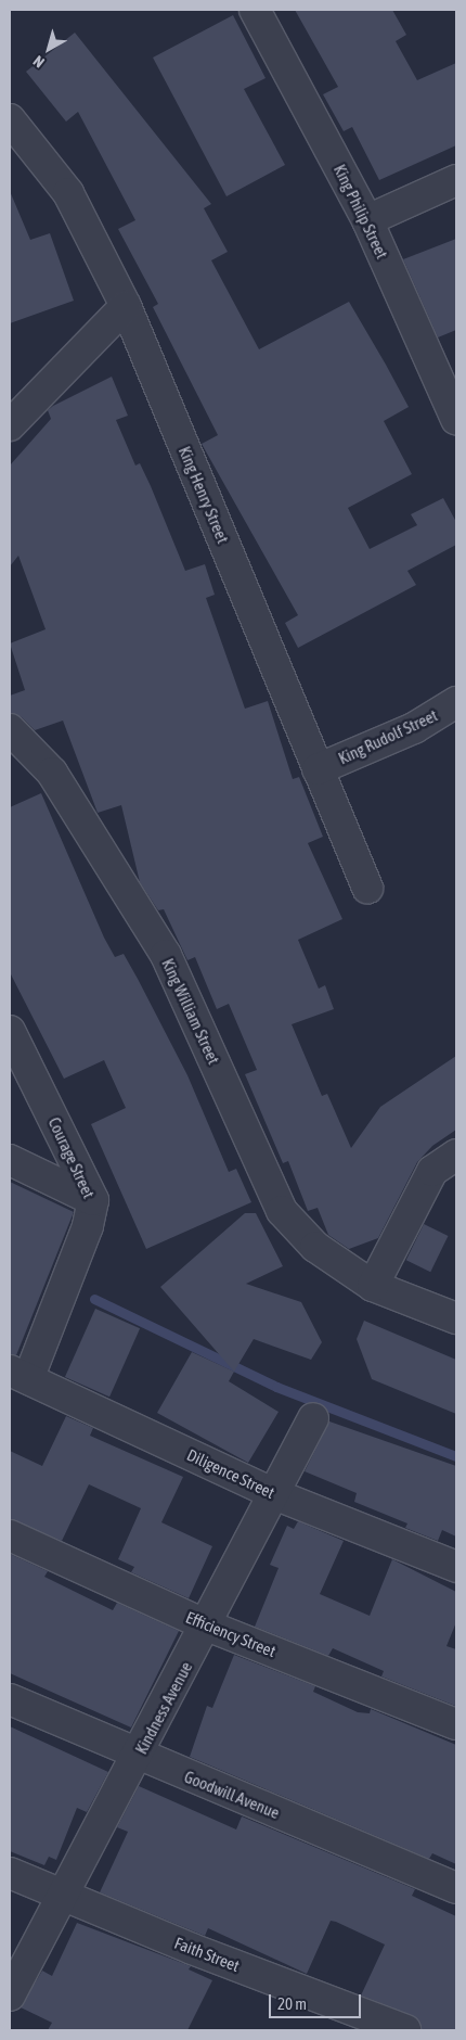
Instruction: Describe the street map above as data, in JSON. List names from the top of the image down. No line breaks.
{"streets":{"street":["King Philip Street","King Henry Street","King Rudolf Street","King William Street","Courage Street","Diligence Street","Efficiency Street","Kindness Avenue","Goodwill Avenue","Faith Street"]},"crossings":[["King Henry Street","King Rudolf Street"],["Courage Street","Diligence Street"],["Diligence Street","Kindness Avenue"],["Efficiency Street","Kindness Avenue"],["Kindness Avenue","Goodwill Avenue"],["Kindness Avenue","Faith Street"]],"scale_bar":"20 m","north":"bottom left"}
